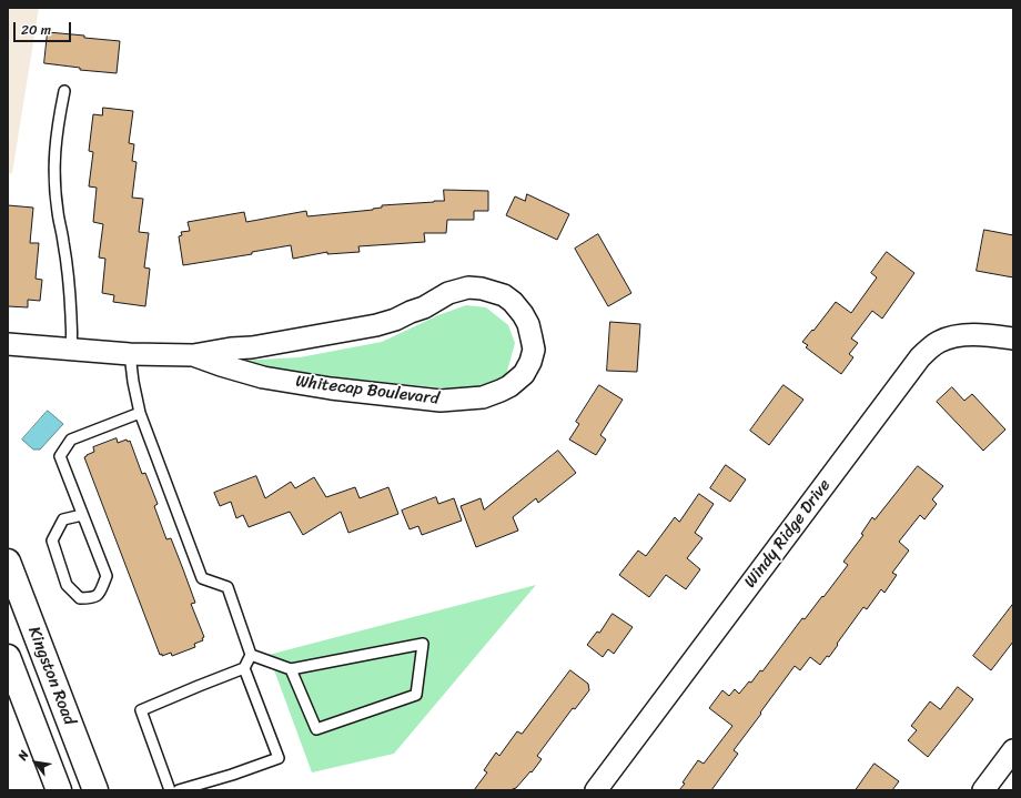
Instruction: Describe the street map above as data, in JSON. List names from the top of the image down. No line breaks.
{"streets":{"main road":["Kingston Road"],"street":["Whitecap Boulevard","Windy Ridge Drive"]},"scale_bar":"20 m","north":"top left"}
